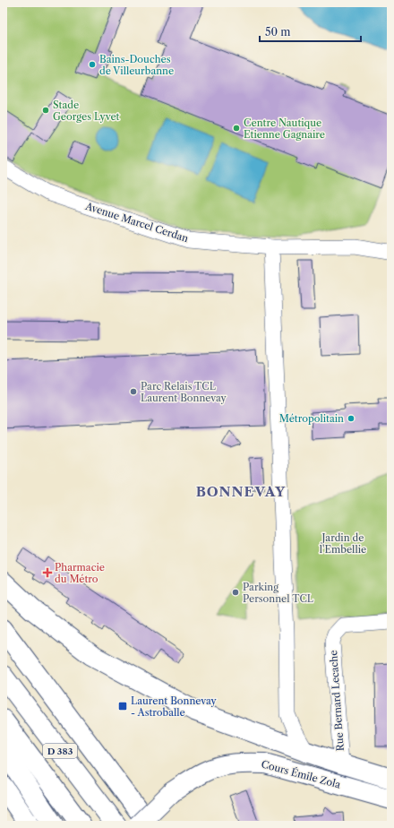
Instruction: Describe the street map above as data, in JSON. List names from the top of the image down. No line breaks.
{"streets":{"main road":["D 383","Cours Émile Zola"],"street":["Avenue Marcel Cerdan","Rue Bernard Lecache"]},"crossings":[["Rue Bernard Lecache","Cours Émile Zola"]],"districts":["BONNEVAY"],"parks":["Jardin de l'Embellie"],"places":{"other":["Bains-Douches de Villeurbanne","Stade Georges Lyvet","Centre Nautique Etienne Gagnaire","Parc Relais TCL Laurent Bonnevay","Métropolitain","Parking Personnel TCL"],"health":["Pharmacie du Métro"],"transit":["Laurent Bonnevay - Astroballe"]},"scale_bar":"50 m"}
